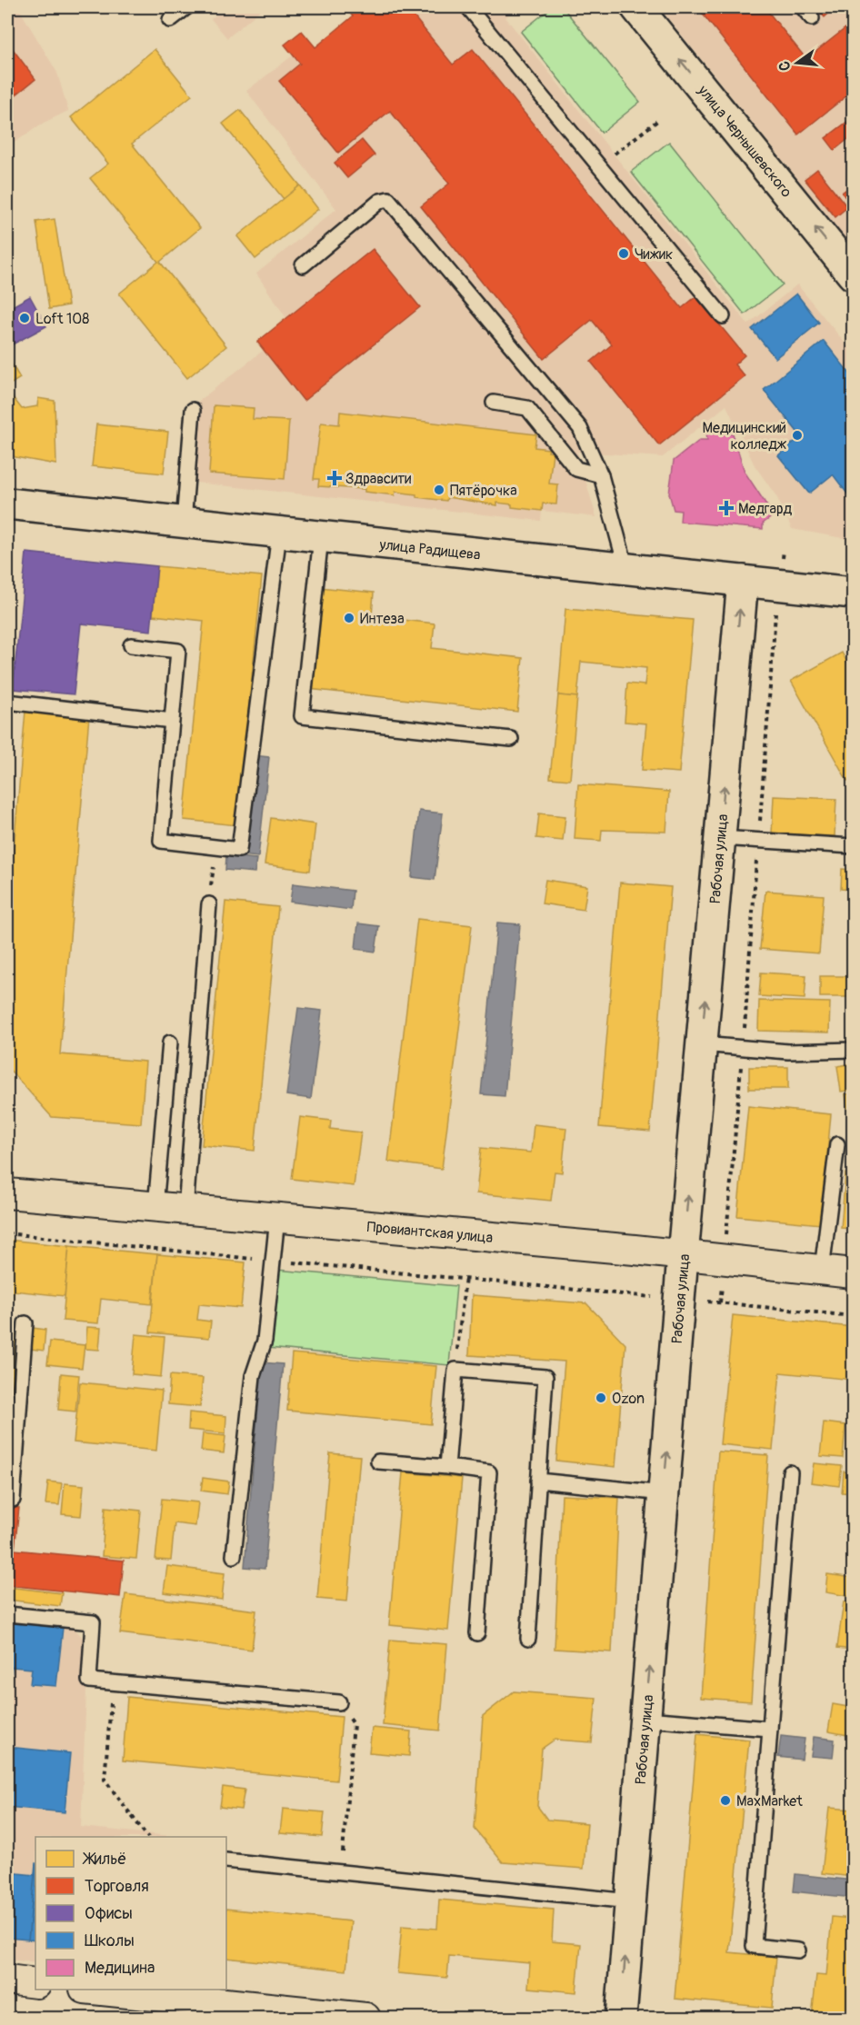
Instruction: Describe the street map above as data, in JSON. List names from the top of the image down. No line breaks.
{"streets":{"street":["улица Чернышевского","улица Радищева","Рабочая улица","Провиантская улица"]},"crossings":[["улица Радищева","Рабочая улица"],["Рабочая улица","Провиантская улица"]],"one_way":["улица Чернышевского","Рабочая улица"],"places":{"other":["Чижик","Loft 108","Медицинский колледж","Пятёрочка","Интеза","Ozon","MaxMarket"],"health":["Здравсити","Медгард"]},"legend":["Жильё","Торговля","Офисы","Школы","Медицина"],"north":"left"}
